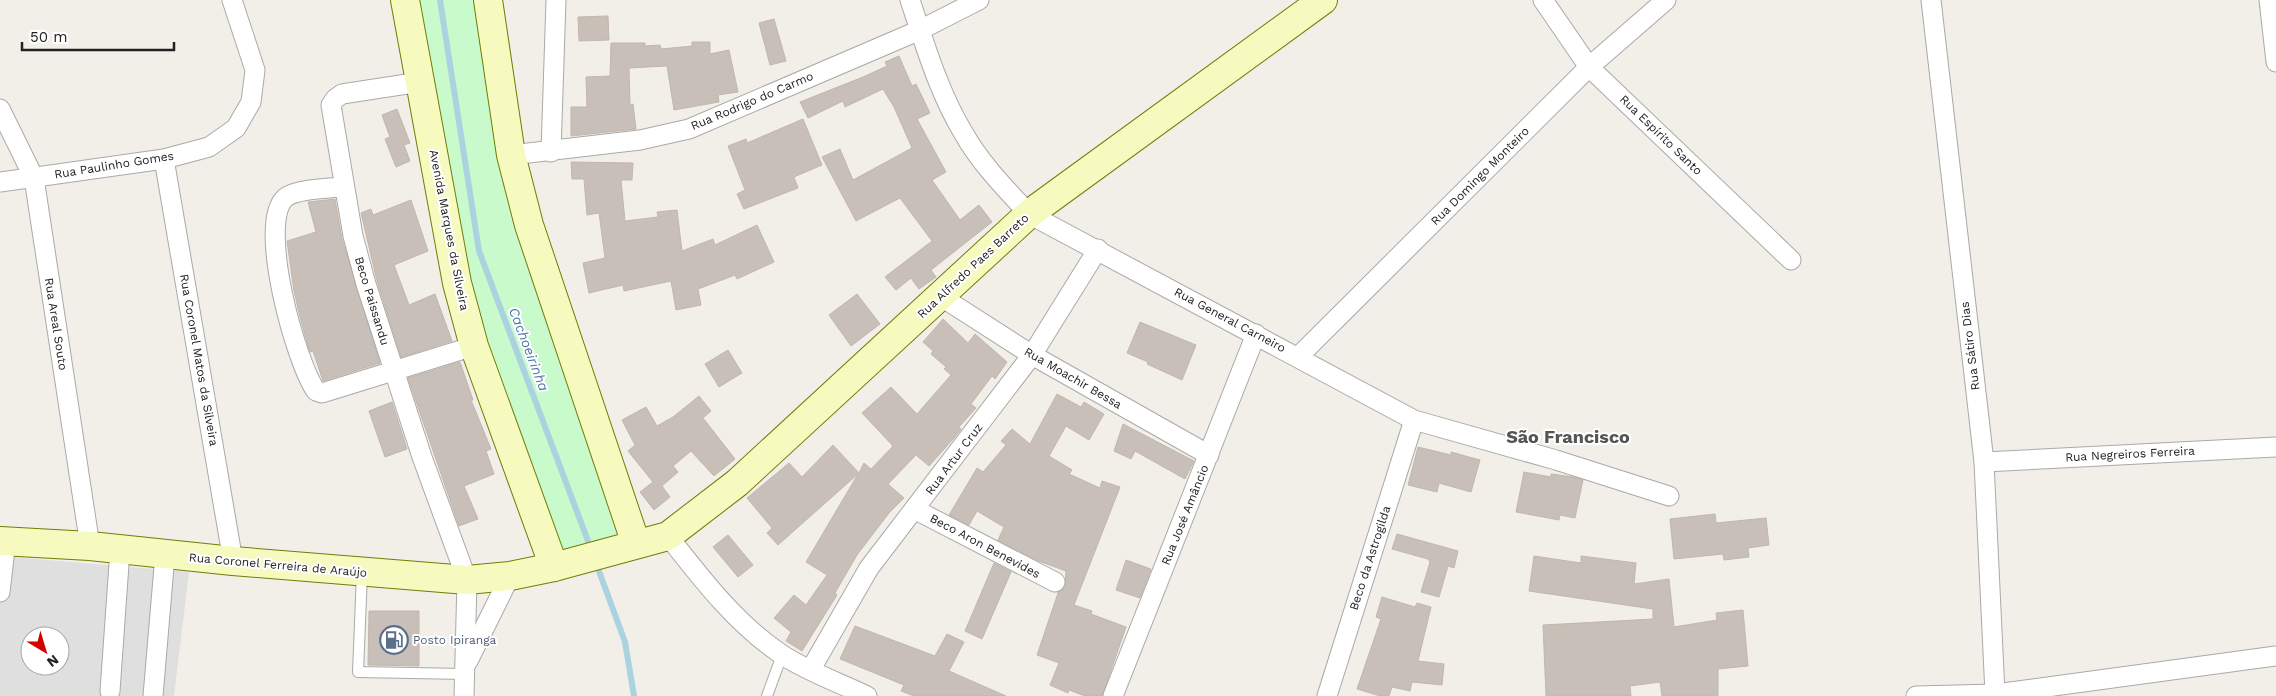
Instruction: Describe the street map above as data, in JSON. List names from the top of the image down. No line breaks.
{"streets":{"street":["Rua Rodrigo do Carmo","Rua Espírito Santo","Rua Paulinho Gomes","Rua Domingo Monteiro","Avenida Marques da Silveira","Rua Alfredo Paes Barreto","Beco Paissandu","Rua General Carneiro","Rua Areal Souto","Rua Sátiro Dias","Rua Coronel Matos da Silveira","Rua Moachir Bessa","Rua Negreiros Ferreira","Rua Artur Cruz","Rua José Amâncio","Beco Aron Benevides","Beco da Astrogilda","Rua Coronel Ferreira de Araújo"]},"crossings":[["Rua Rodrigo do Carmo","Rua General Carneiro"],["Rua Espírito Santo","Rua Domingo Monteiro"],["Rua Paulinho Gomes","Rua Areal Souto"],["Rua Paulinho Gomes","Rua Coronel Matos da Silveira"],["Rua Domingo Monteiro","Rua General Carneiro"],["Avenida Marques da Silveira","Rua Alfredo Paes Barreto"],["Avenida Marques da Silveira","Beco Paissandu"],["Avenida Marques da Silveira","Rua Coronel Ferreira de Araújo"],["Rua Alfredo Paes Barreto","Rua General Carneiro"],["Rua Alfredo Paes Barreto","Rua Moachir Bessa"],["Rua Alfredo Paes Barreto","Rua Coronel Ferreira de Araújo"],["Beco Paissandu","Rua Coronel Ferreira de Araújo"],["Rua General Carneiro","Rua Artur Cruz"],["Rua General Carneiro","Rua José Amâncio"],["Rua General Carneiro","Beco da Astrogilda"],["Rua Areal Souto","Rua Coronel Ferreira de Araújo"],["Rua Sátiro Dias","Rua Negreiros Ferreira"],["Rua Coronel Matos da Silveira","Rua Coronel Ferreira de Araújo"],["Rua Moachir Bessa","Rua Artur Cruz"],["Rua Moachir Bessa","Rua José Amâncio"],["Rua Artur Cruz","Beco Aron Benevides"]],"districts":["São Francisco"],"water":["Cachoeirinha"],"places":{"fuel station":["Posto Ipiranga"]},"scale_bar":"50 m","north":"bottom right"}
